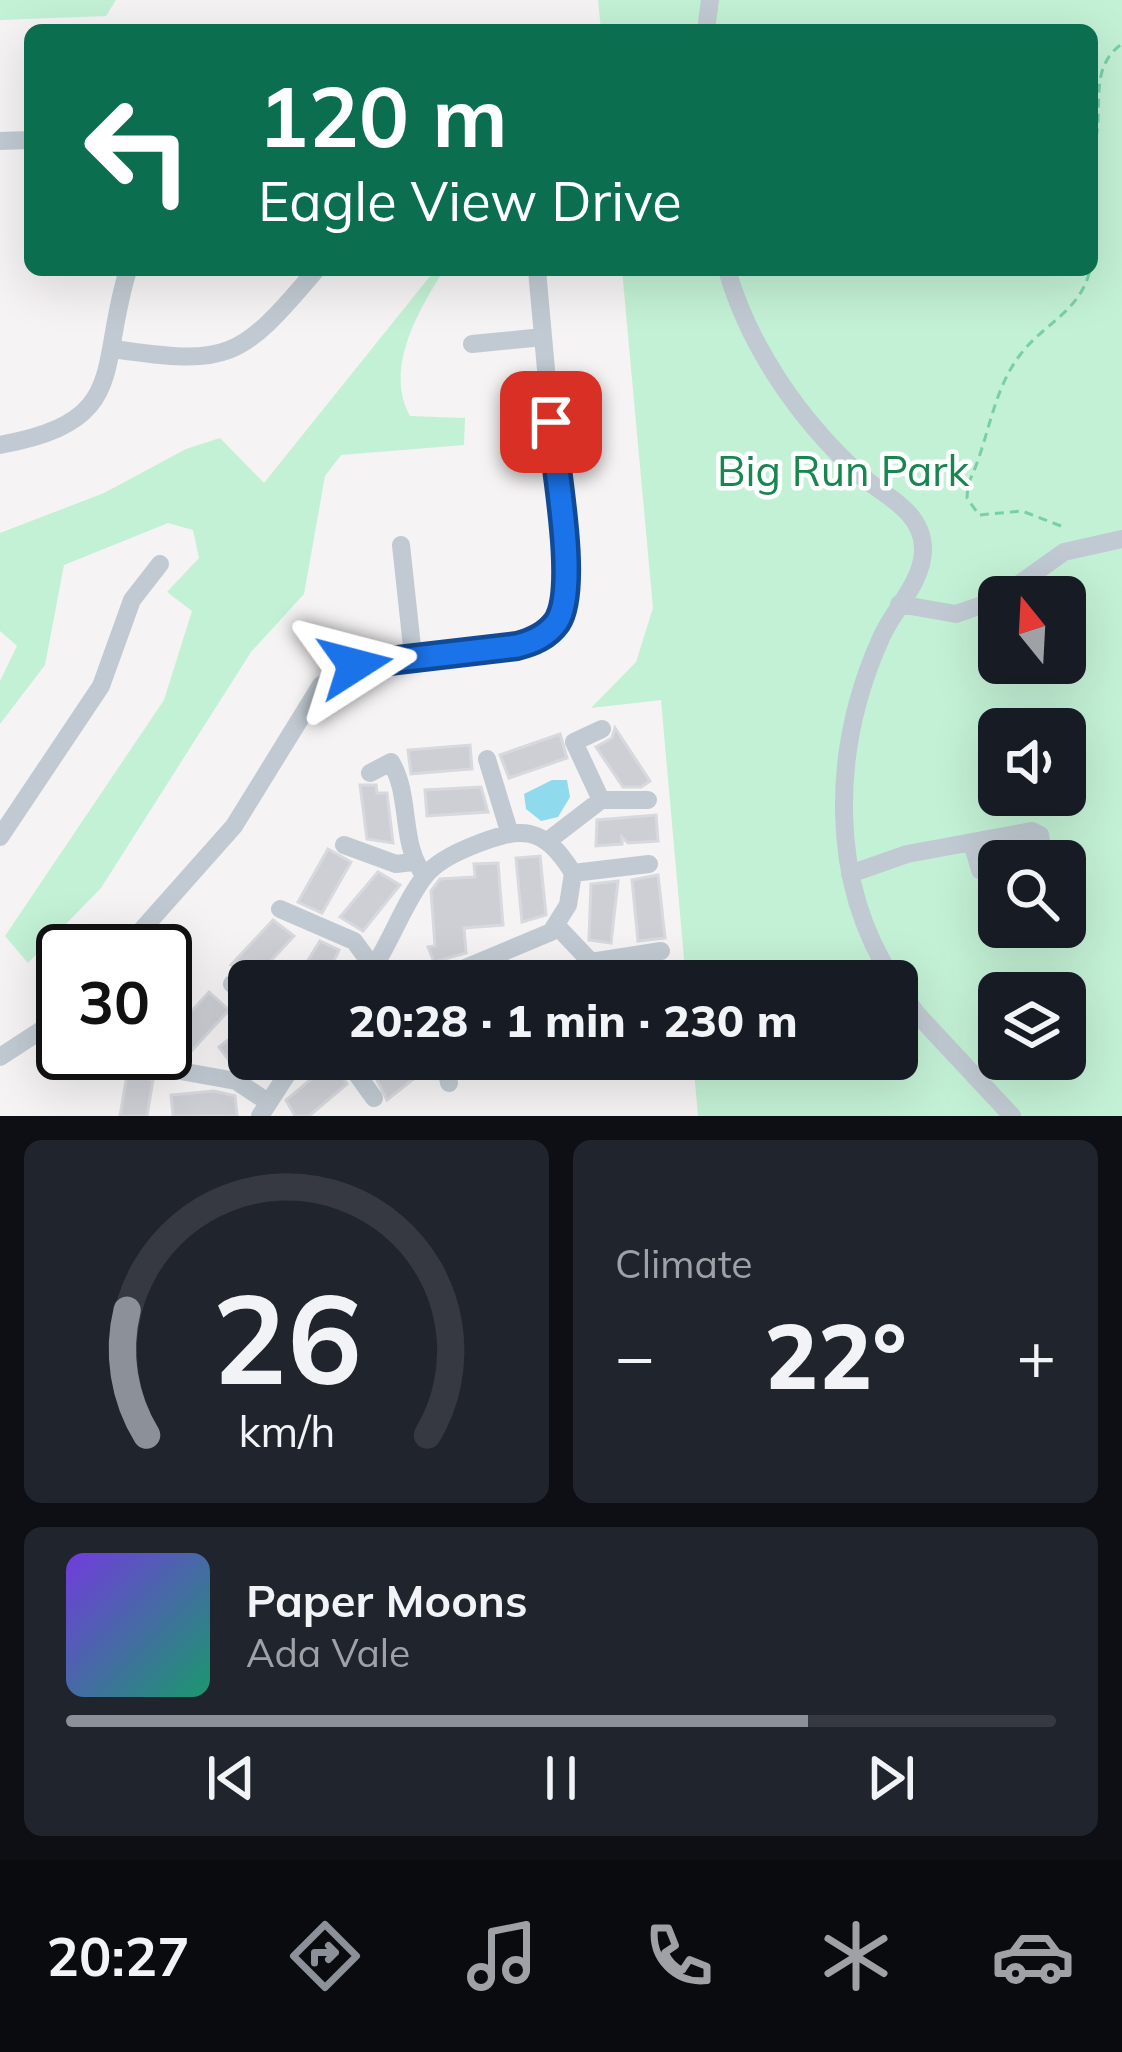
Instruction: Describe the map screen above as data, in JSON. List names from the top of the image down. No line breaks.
{"parks":["Big Run Park"],"north":"top","page":{"turn":["120 m","Eagle View Drive"],"limit":"30","trip":"20:28 · 1 min · 230 m","tile":"Climate","heat":["−","22°","+"],"song":["Paper Moons","Ada Vale"],"tabs":"20:27","gauge":["26","km/h"]}}
